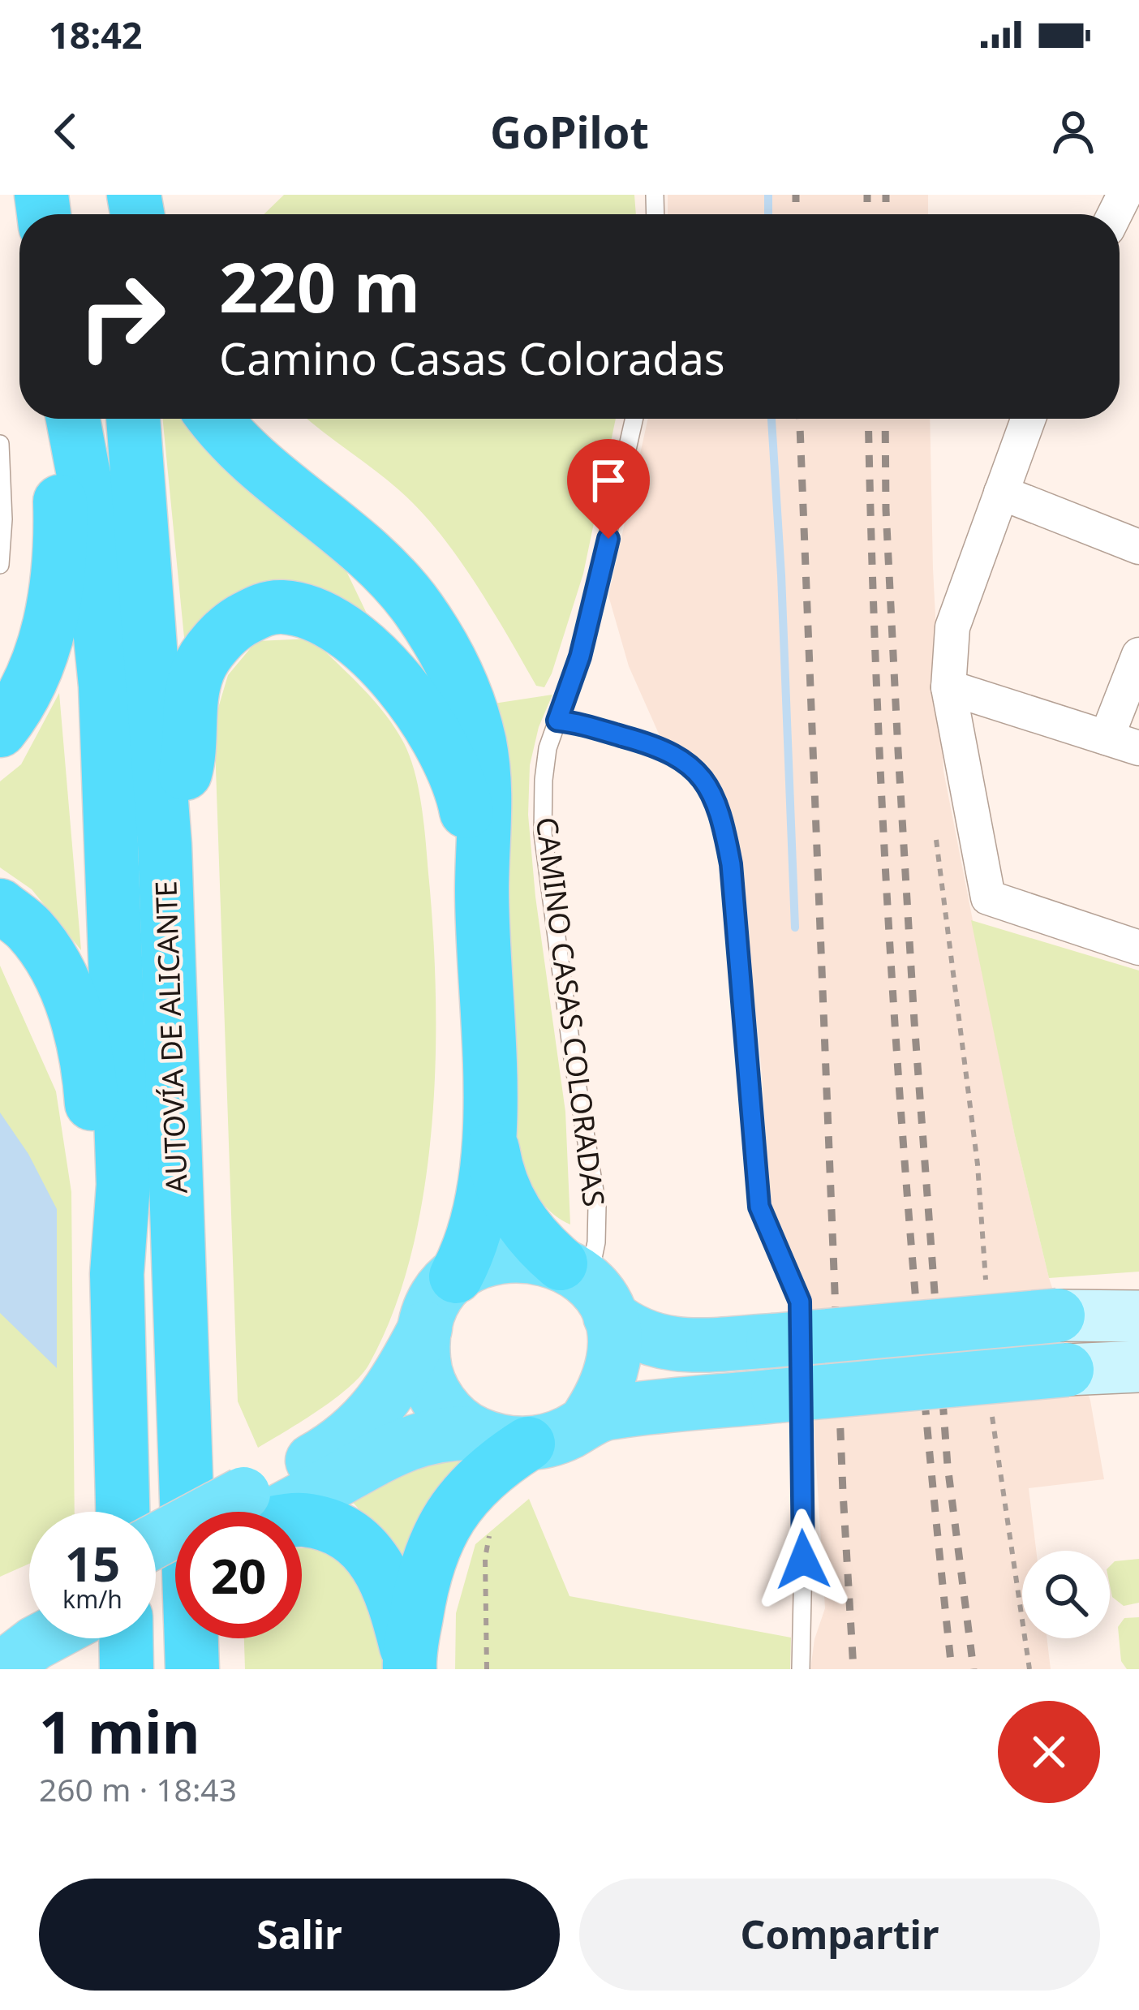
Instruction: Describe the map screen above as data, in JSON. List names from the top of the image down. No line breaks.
{"streets":{"highway":["AUTOVÍA DE ALICANTE"],"lane":["CAMINO CASAS COLORADAS"]},"page":{"status":"18:42","header":"GoPilot","turn":["220 m","Camino Casas Coloradas"],"speed":"15 km/h","limit":"20","heading":["1 min","260 m · 18:43"],"buttons":["Salir","Compartir"]}}
